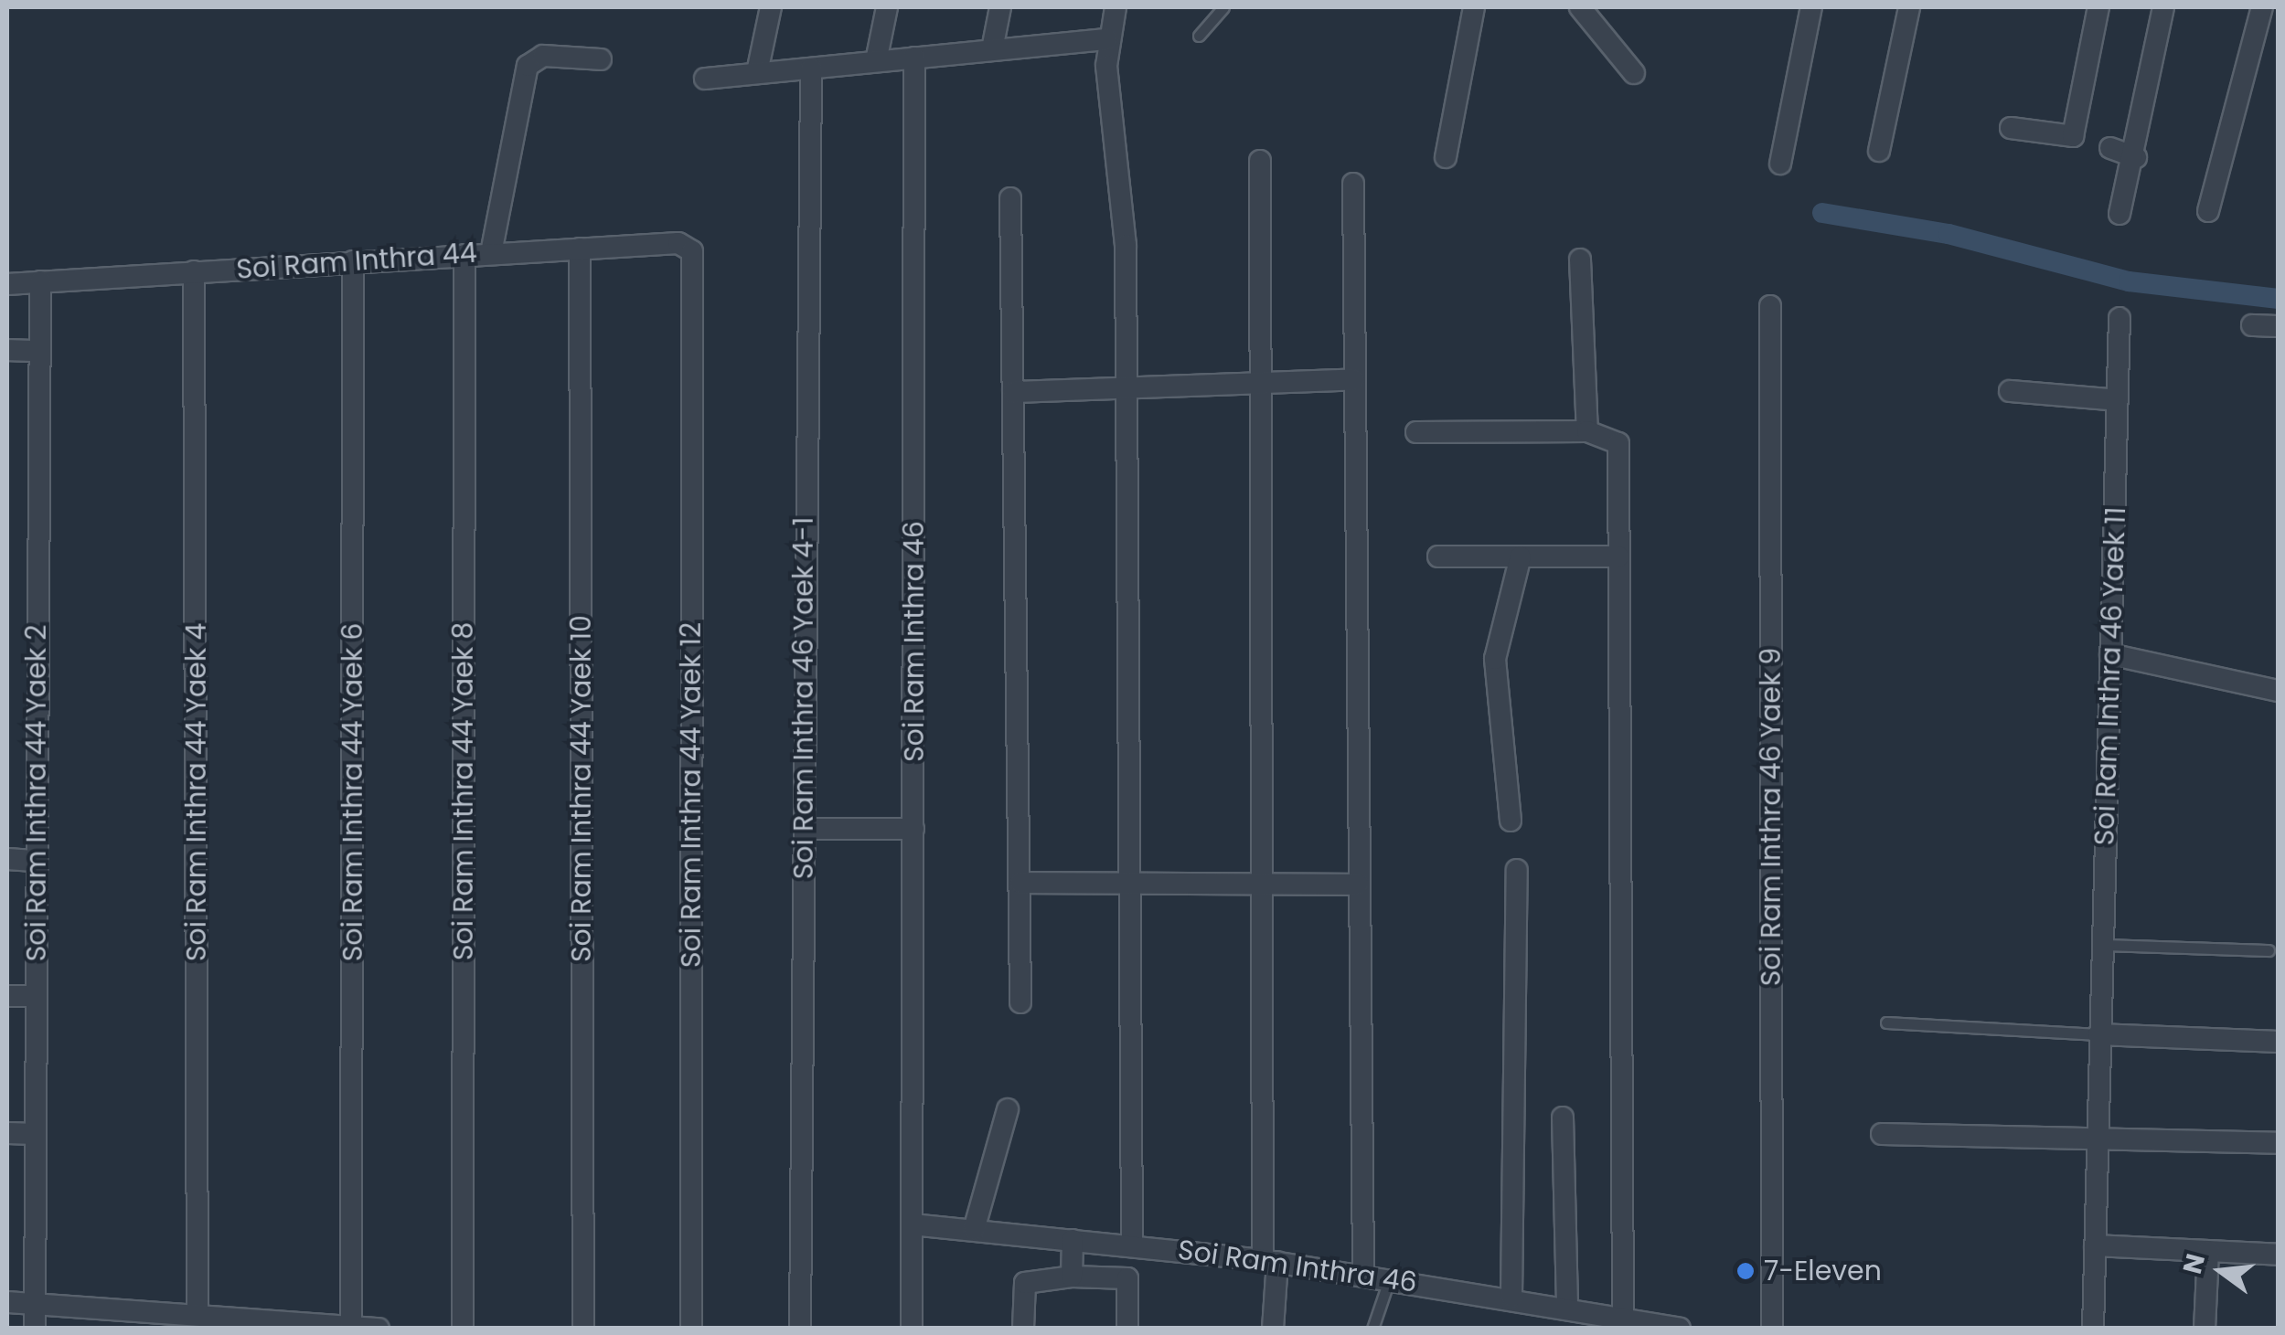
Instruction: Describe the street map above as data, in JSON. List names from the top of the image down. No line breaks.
{"streets":{"street":["Soi Ram Inthra 44","Soi Ram Inthra 46","Soi Ram Inthra 46 Yaek 11","Soi Ram Inthra 46 Yaek 4-1","Soi Ram Inthra 44 Yaek 10","Soi Ram Inthra 44 Yaek 8","Soi Ram Inthra 44 Yaek 4","Soi Ram Inthra 44 Yaek 6","Soi Ram Inthra 44 Yaek 2","Soi Ram Inthra 44 Yaek 12","Soi Ram Inthra 46 Yaek 9"]},"crossings":[["Soi Ram Inthra 44","Soi Ram Inthra 44 Yaek 10"],["Soi Ram Inthra 44","Soi Ram Inthra 44 Yaek 8"],["Soi Ram Inthra 44","Soi Ram Inthra 44 Yaek 4"],["Soi Ram Inthra 44","Soi Ram Inthra 44 Yaek 6"],["Soi Ram Inthra 44","Soi Ram Inthra 44 Yaek 2"],["Soi Ram Inthra 44","Soi Ram Inthra 44 Yaek 12"]],"places":["7-Eleven"],"north":"left"}
